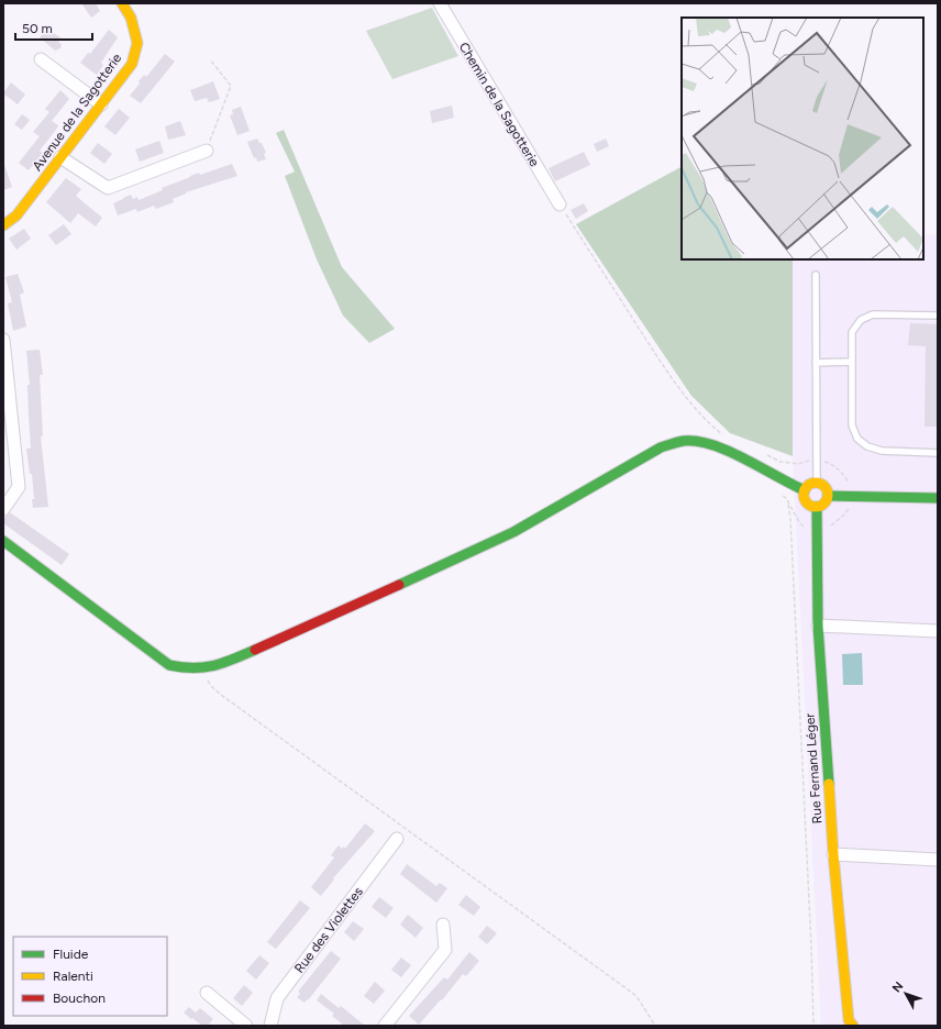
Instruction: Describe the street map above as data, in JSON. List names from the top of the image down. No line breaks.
{"streets":{"street":["Chemin de la Sagotterie","Avenue de la Sagotterie","Rue Fernand Léger","Rue des Violettes"]},"legend":["Fluide","Ralenti","Bouchon"],"scale_bar":"50 m","north":"top left"}
